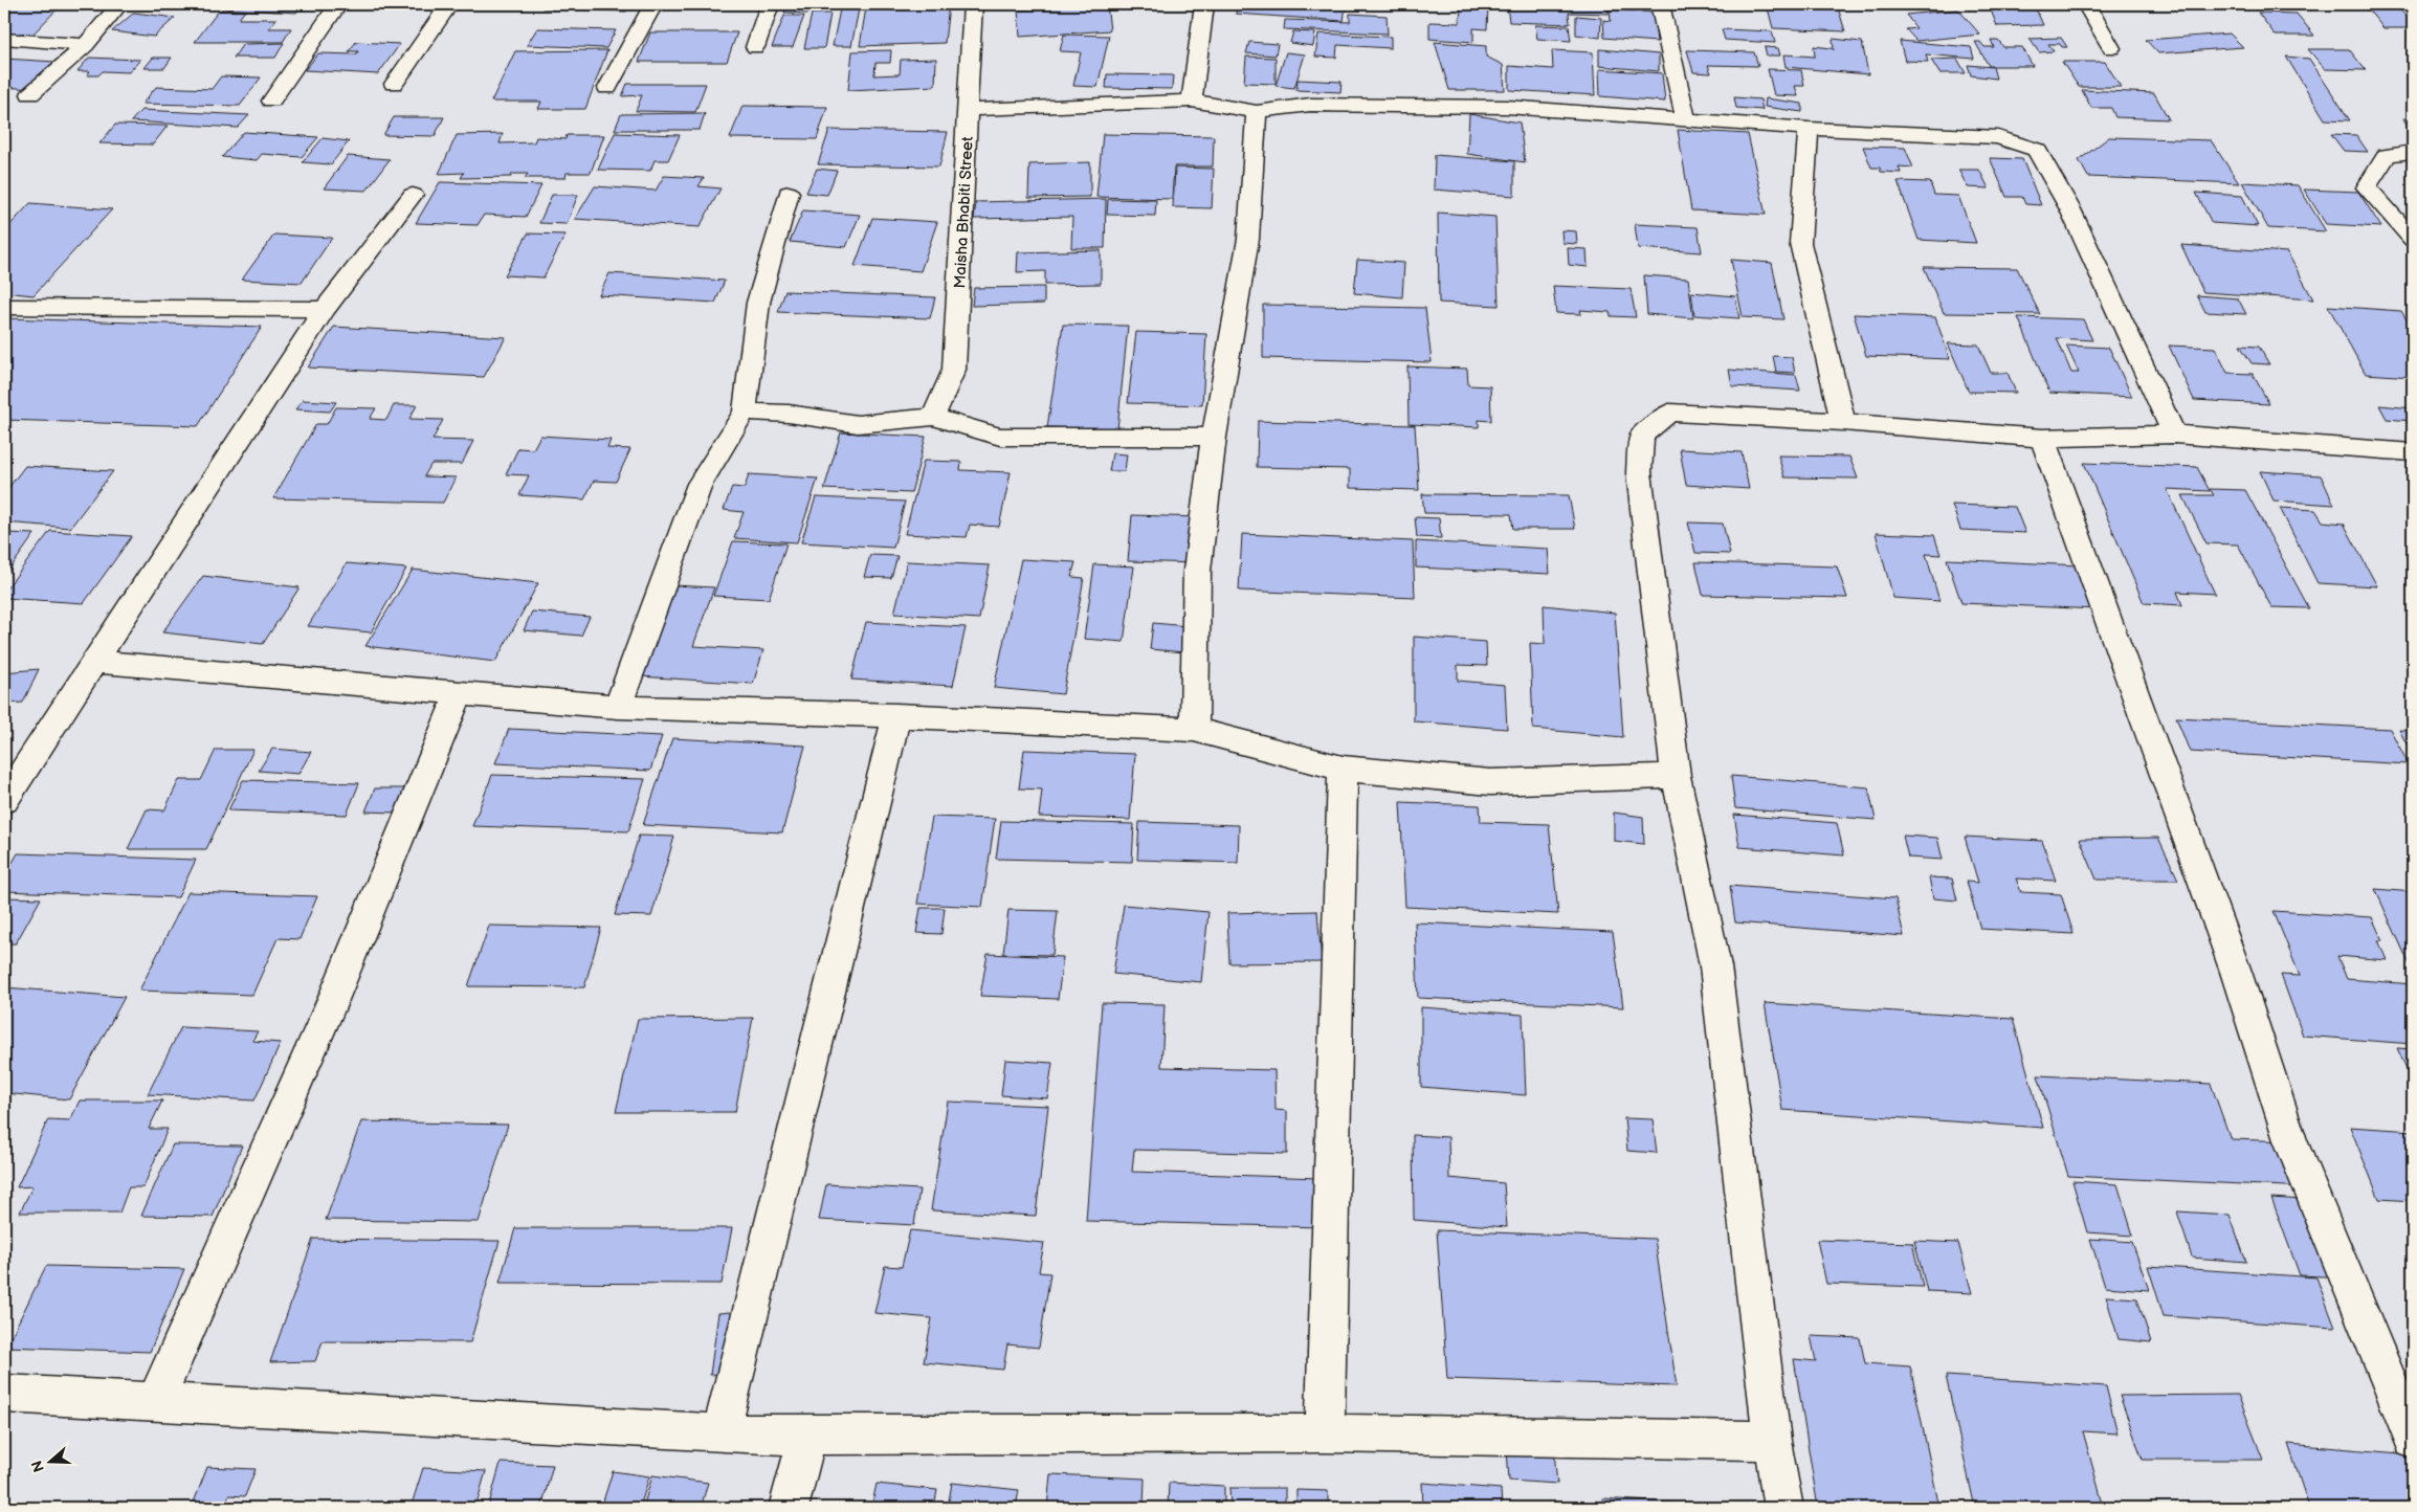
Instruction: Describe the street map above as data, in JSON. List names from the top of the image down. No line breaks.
{"streets":{"street":["Maisha Bhabiti Street"]},"north":"left"}
